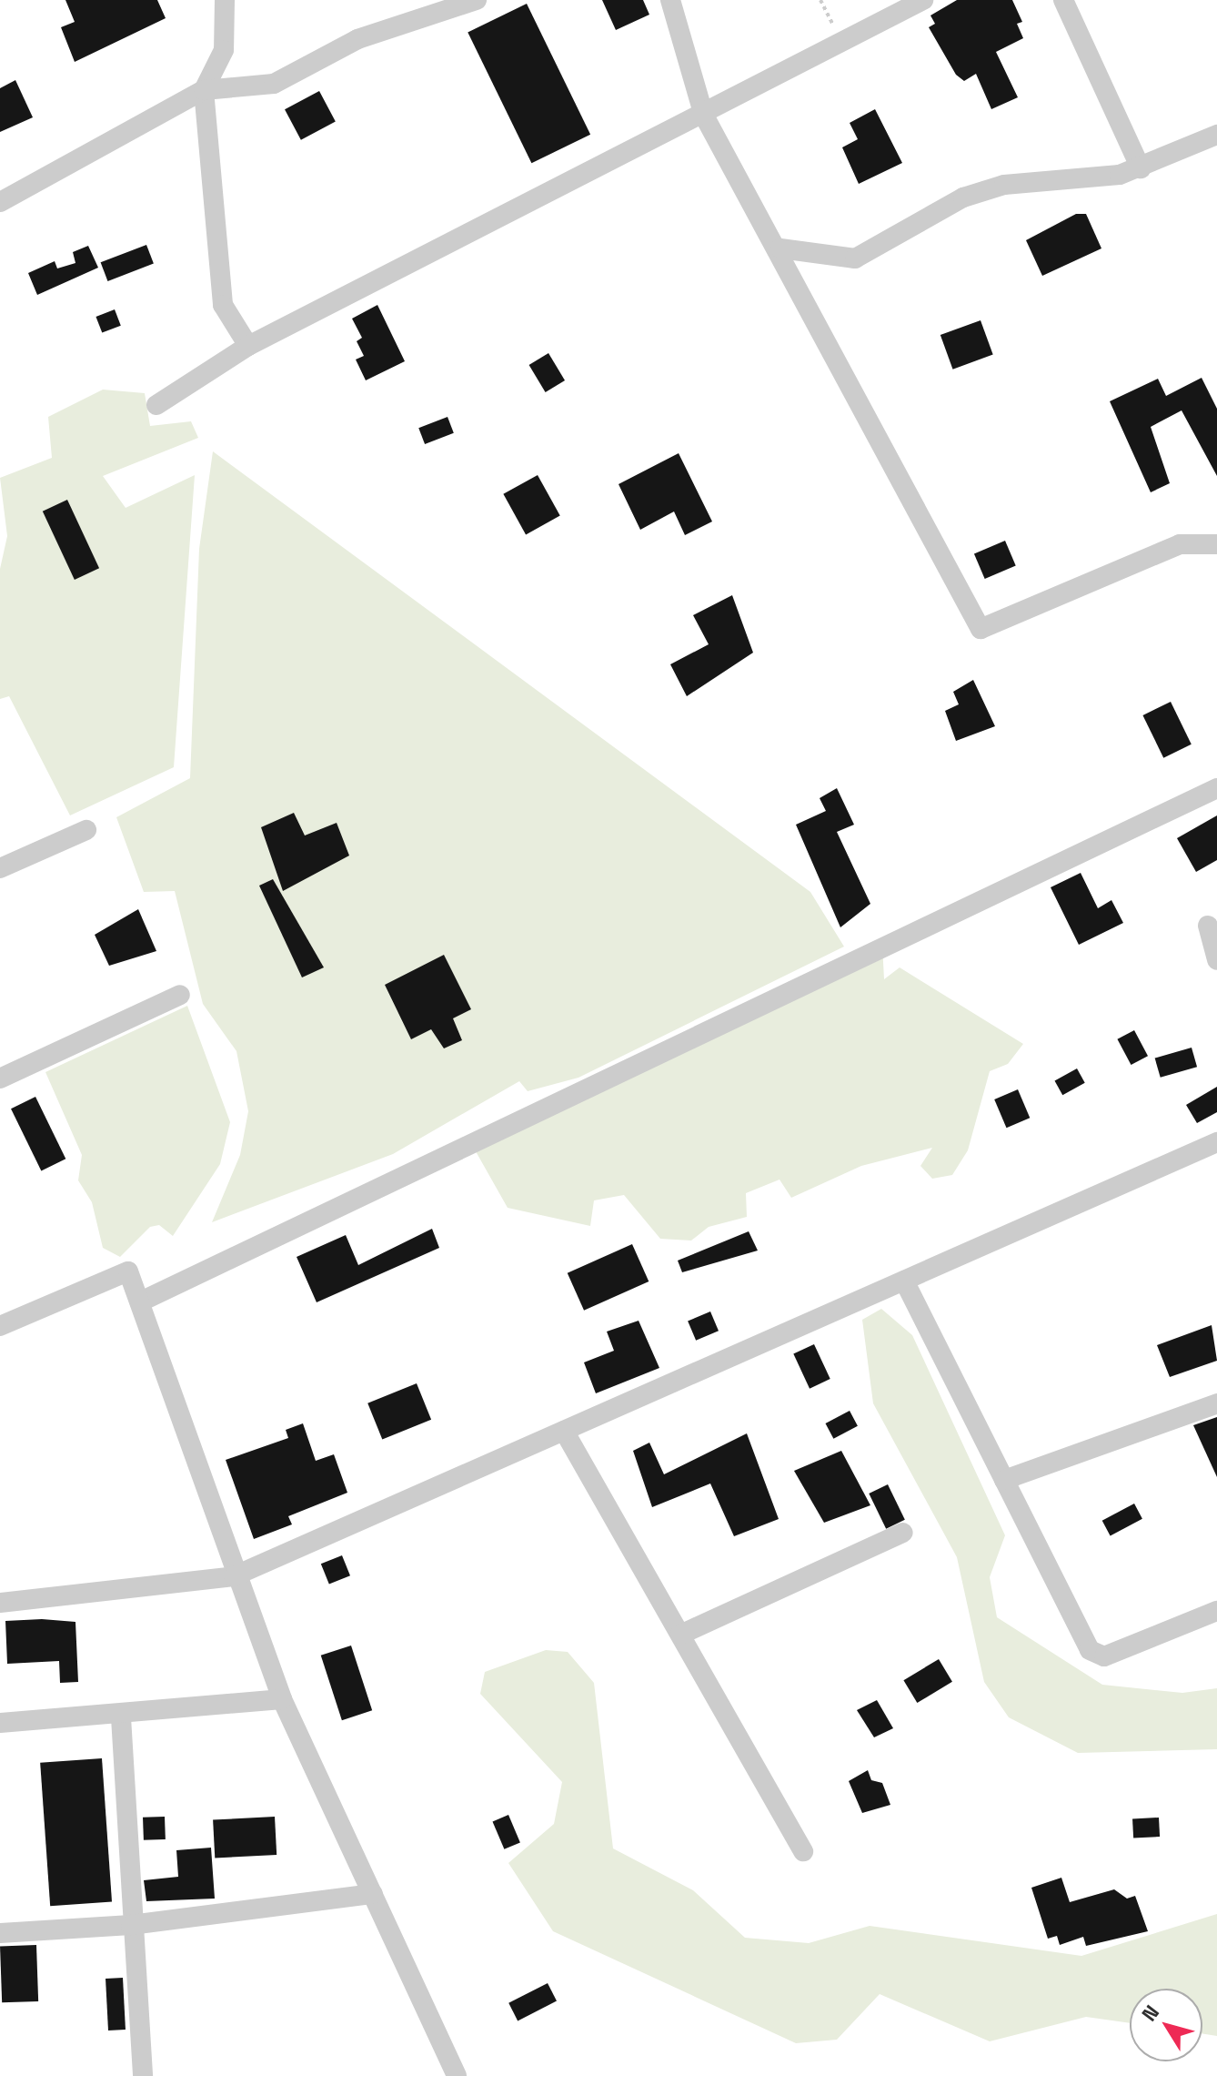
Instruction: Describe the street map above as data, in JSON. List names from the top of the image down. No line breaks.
{"north":"top left"}
